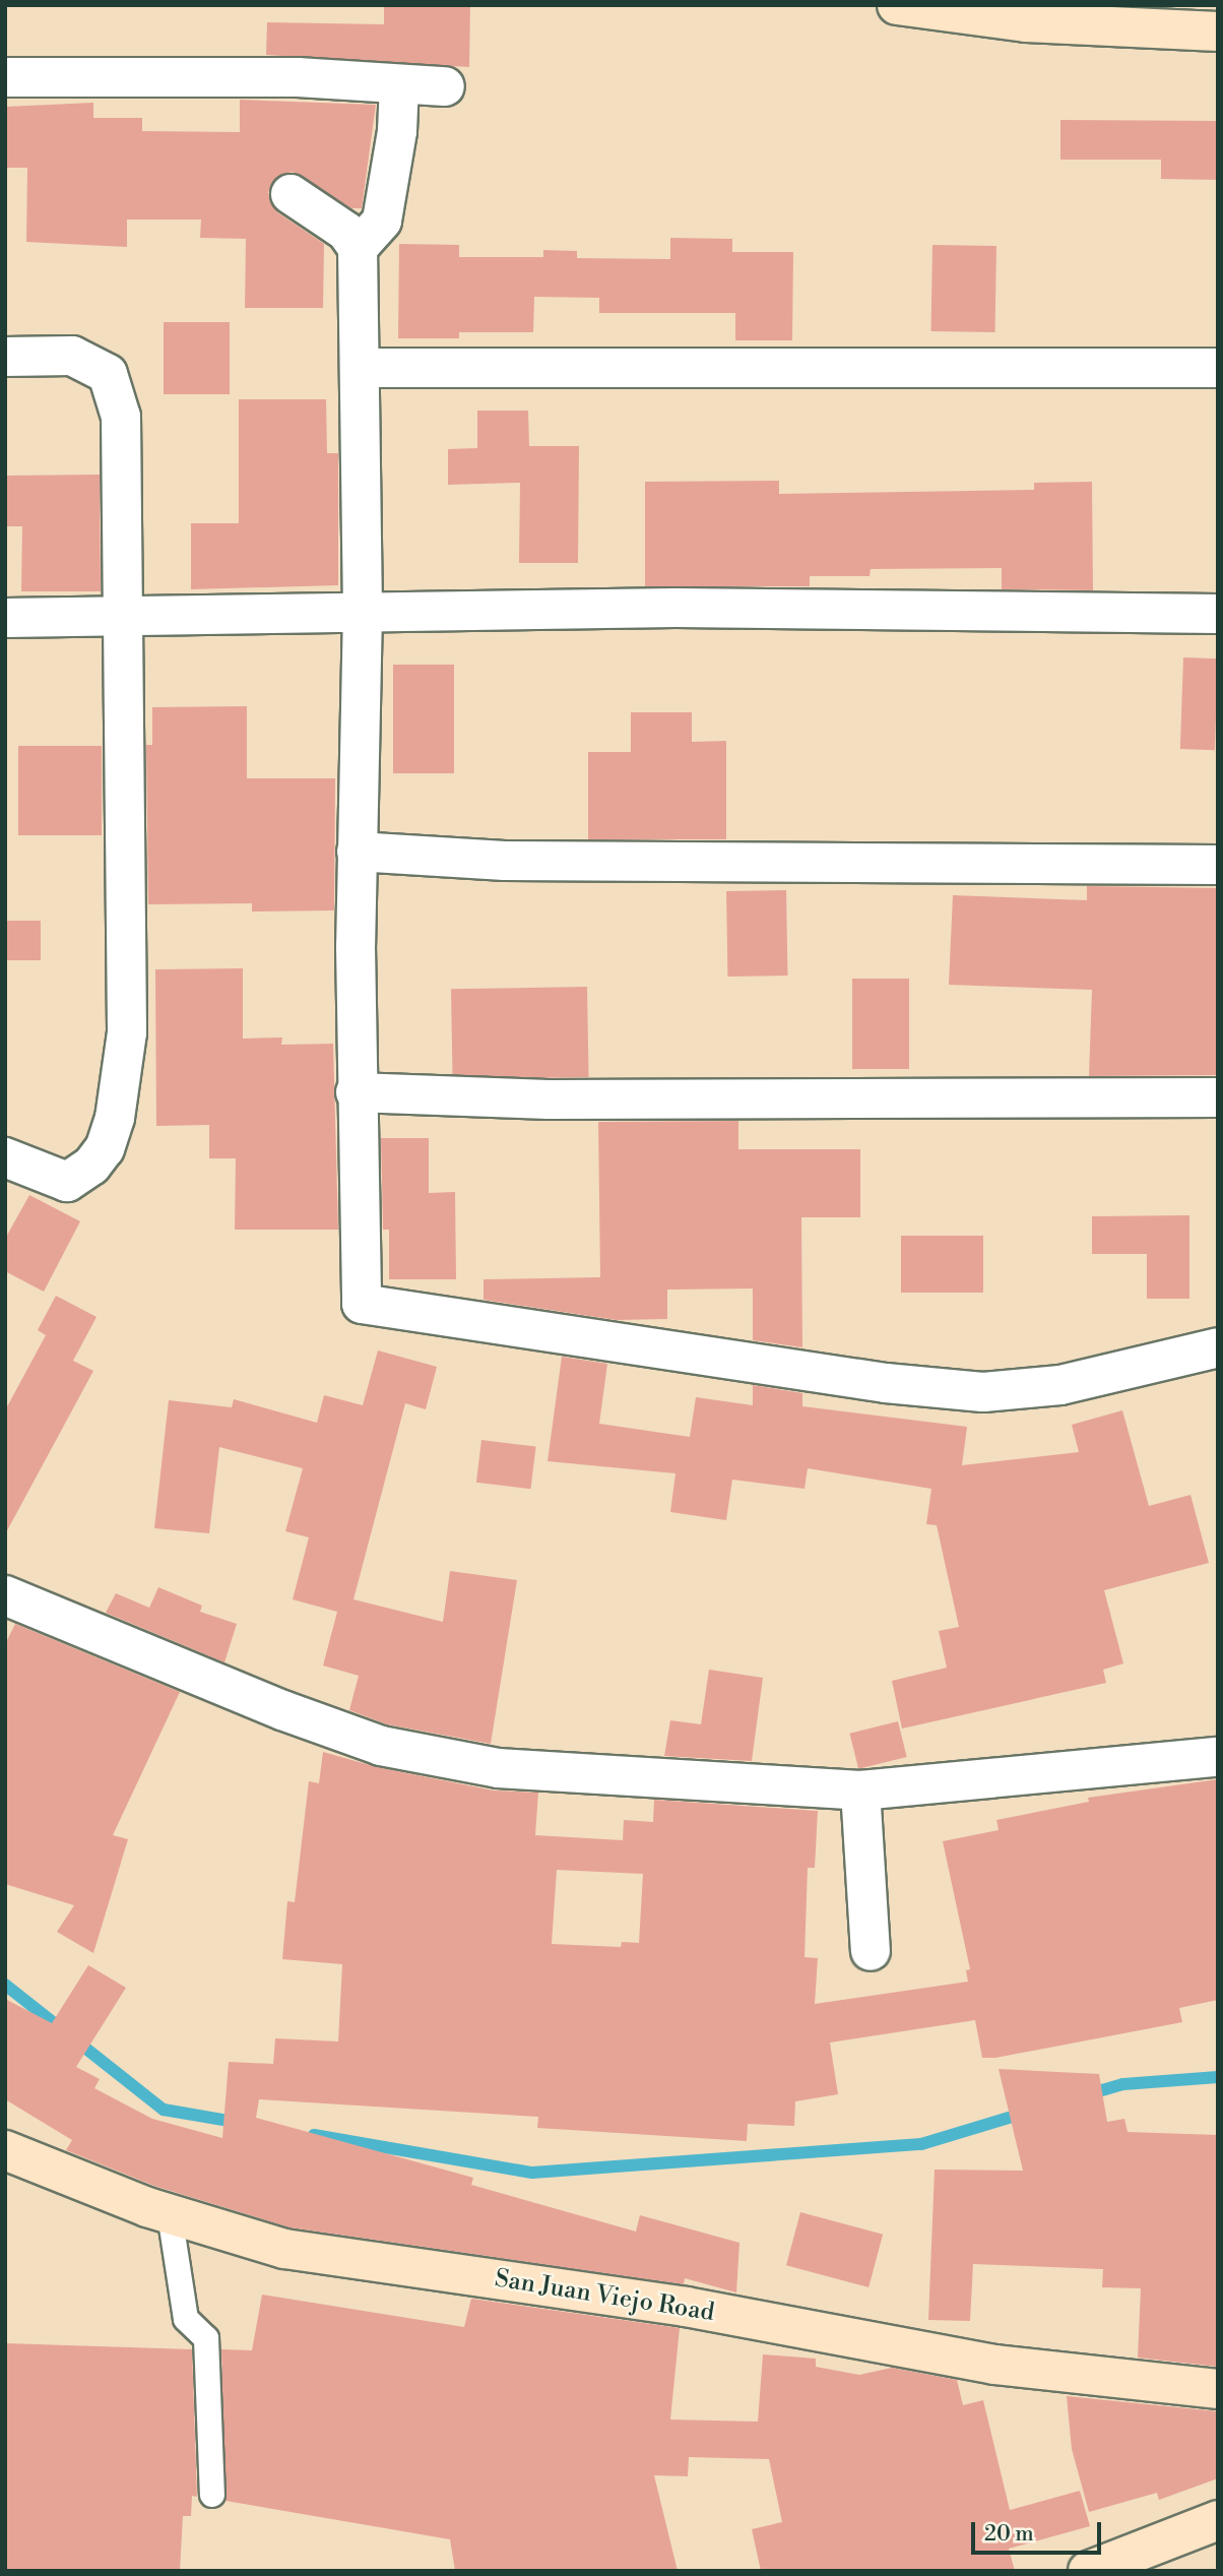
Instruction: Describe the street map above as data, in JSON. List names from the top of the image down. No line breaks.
{"streets":{"street":["San Juan Viejo Road"]},"scale_bar":"20 m"}
